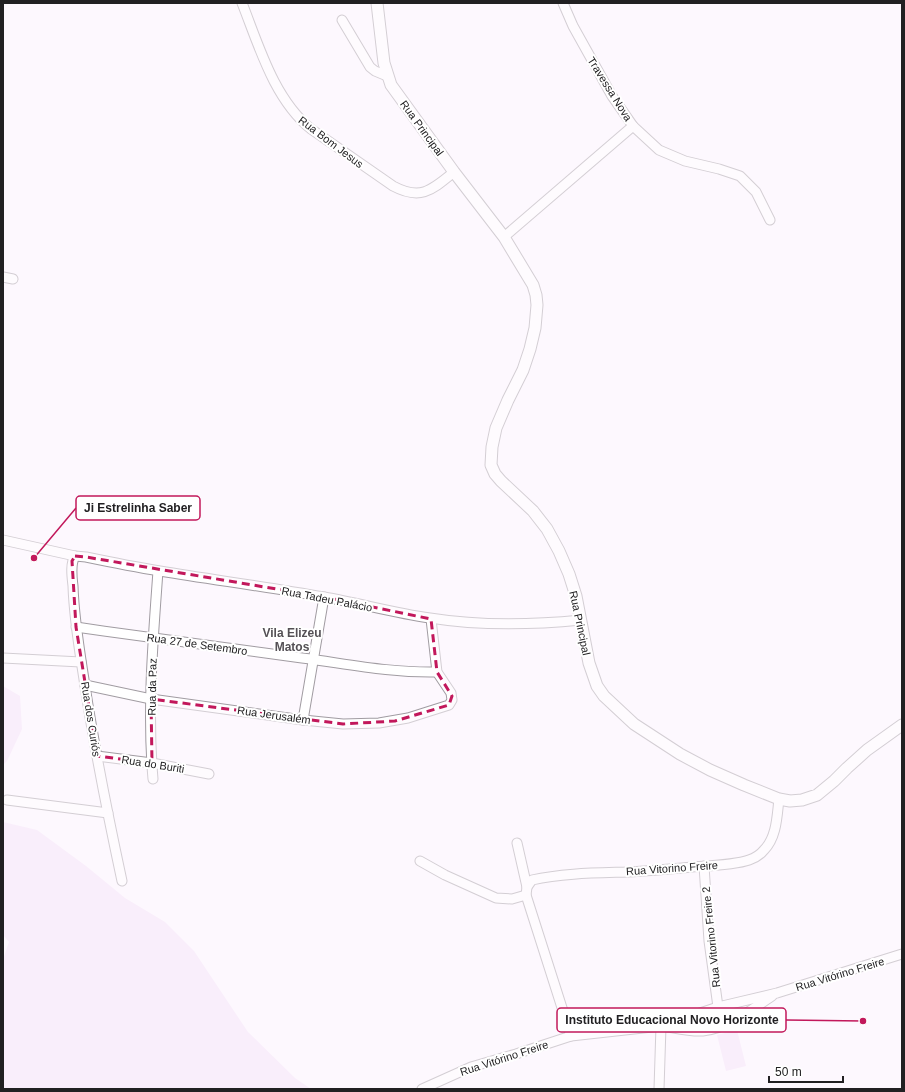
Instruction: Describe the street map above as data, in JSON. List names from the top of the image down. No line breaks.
{"streets":{"street":["Travessa Nova","Rua Principal","Rua Bom Jesus","Rua Tadeu Palácio","Rua 27 de Setembro","Rua da Paz","Rua Jerusalém","Rua dos Curiós","Rua do Buriti","Rua Vitorino Freire","Rua Vitorino Freire 2","Rua Vitórino Freire"]},"crossings":[["Rua Principal","Rua Bom Jesus"],["Rua Principal","Rua Tadeu Palácio"],["Rua Principal","Rua Vitorino Freire"],["Rua Tadeu Palácio","Rua da Paz"],["Rua Tadeu Palácio","Rua dos Curiós"],["Rua 27 de Setembro","Rua da Paz"],["Rua 27 de Setembro","Rua Jerusalém"],["Rua 27 de Setembro","Rua dos Curiós"],["Rua da Paz","Rua Jerusalém"],["Rua da Paz","Rua do Buriti"],["Rua Jerusalém","Rua dos Curiós"],["Rua dos Curiós","Rua do Buriti"],["Rua Vitorino Freire","Rua Vitorino Freire 2"],["Rua Vitorino Freire 2","Rua Vitórino Freire"]],"districts":["Vila Elizeu Matos"],"places":["Ji Estrelinha Saber","Instituto Educacional Novo Horizonte"],"scale_bar":"50 m"}
